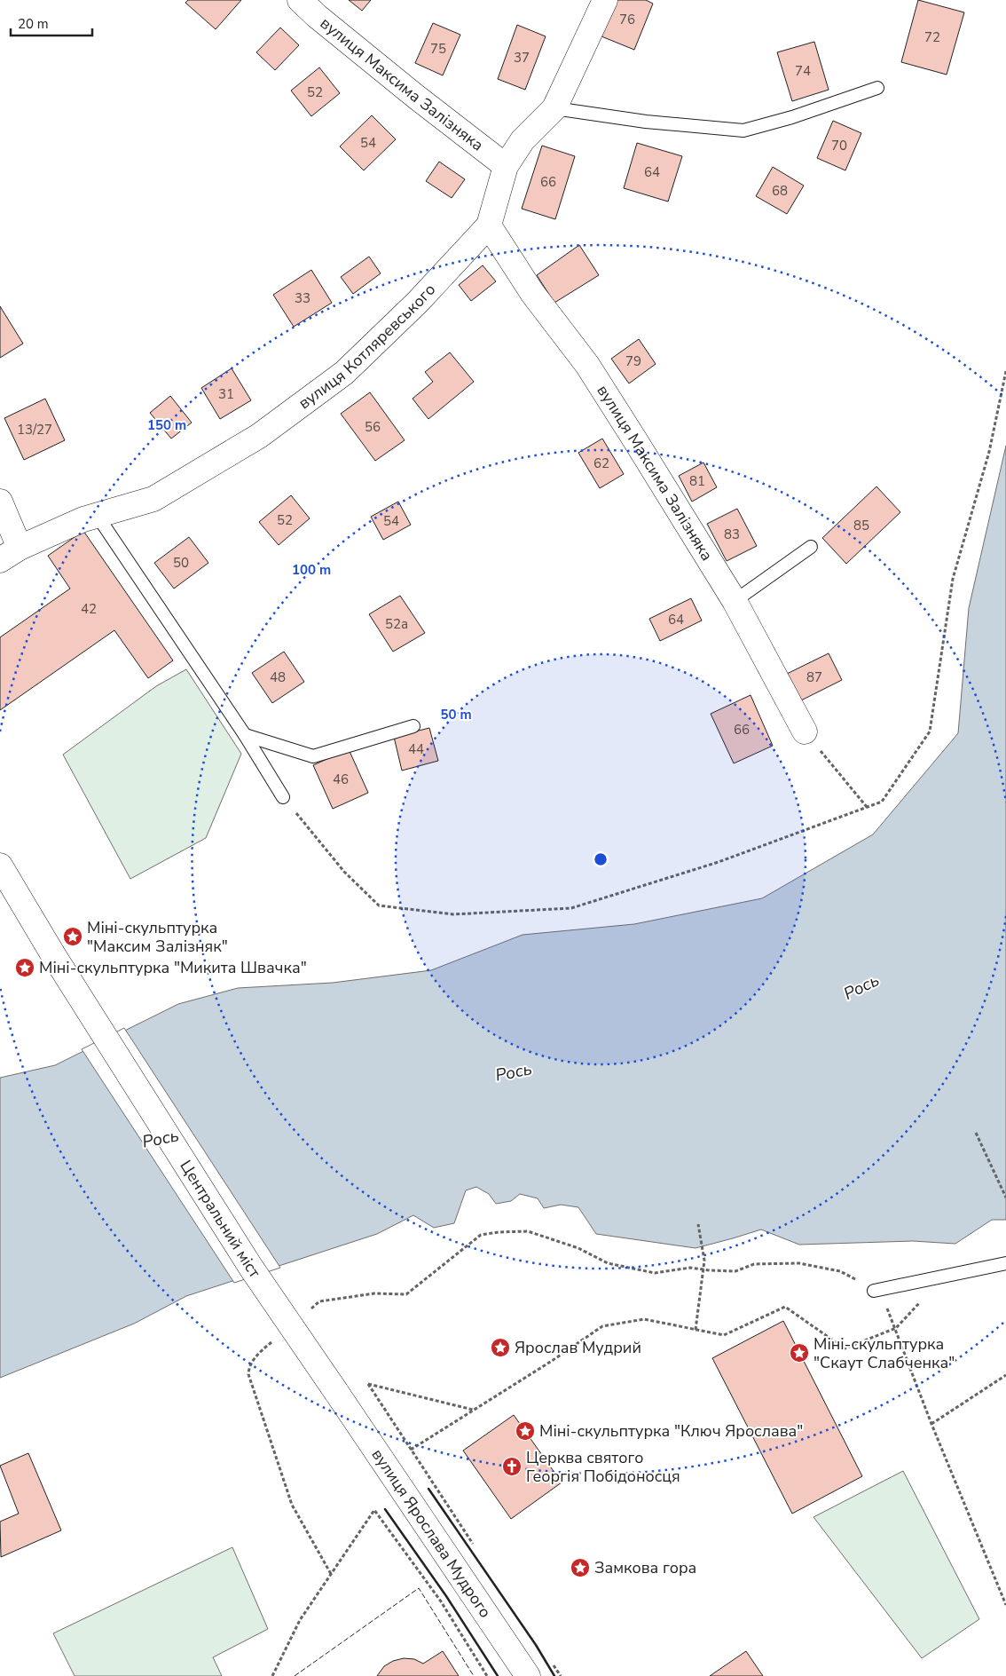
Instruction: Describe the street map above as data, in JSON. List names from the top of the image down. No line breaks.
{"streets":{"street":["вулиця Максима Залізняка","вулиця Котляревського","Центральний міст","вулиця Ярослава Мудрого"]},"crossings":[["вулиця Максима Залізняка","вулиця Котляревського"],["Центральний міст","вулиця Ярослава Мудрого"]],"water":["Рось"],"places":{"place":["Міні-скульптурка \"Максим Залізняк\"","Міні-скульптурка \"Микита Швачка\"","Ярослав Мудрий","Міні-скульптурка \"Скаут Слабченка\"","Міні-скульптурка \"Ключ Ярослава\"","Замкова гора"],"church":["Церква святого Георгія Побідоносця"]},"house_numbers":["76","72","75","37","74","52","54","70","64","66","68","33","79","31","56","13/27","62","81","52","54","85","83","50","42","64","52а","48","87","66","44","46"],"scale_bar":"20 m","rings":["150 m","100 m","50 m"]}
